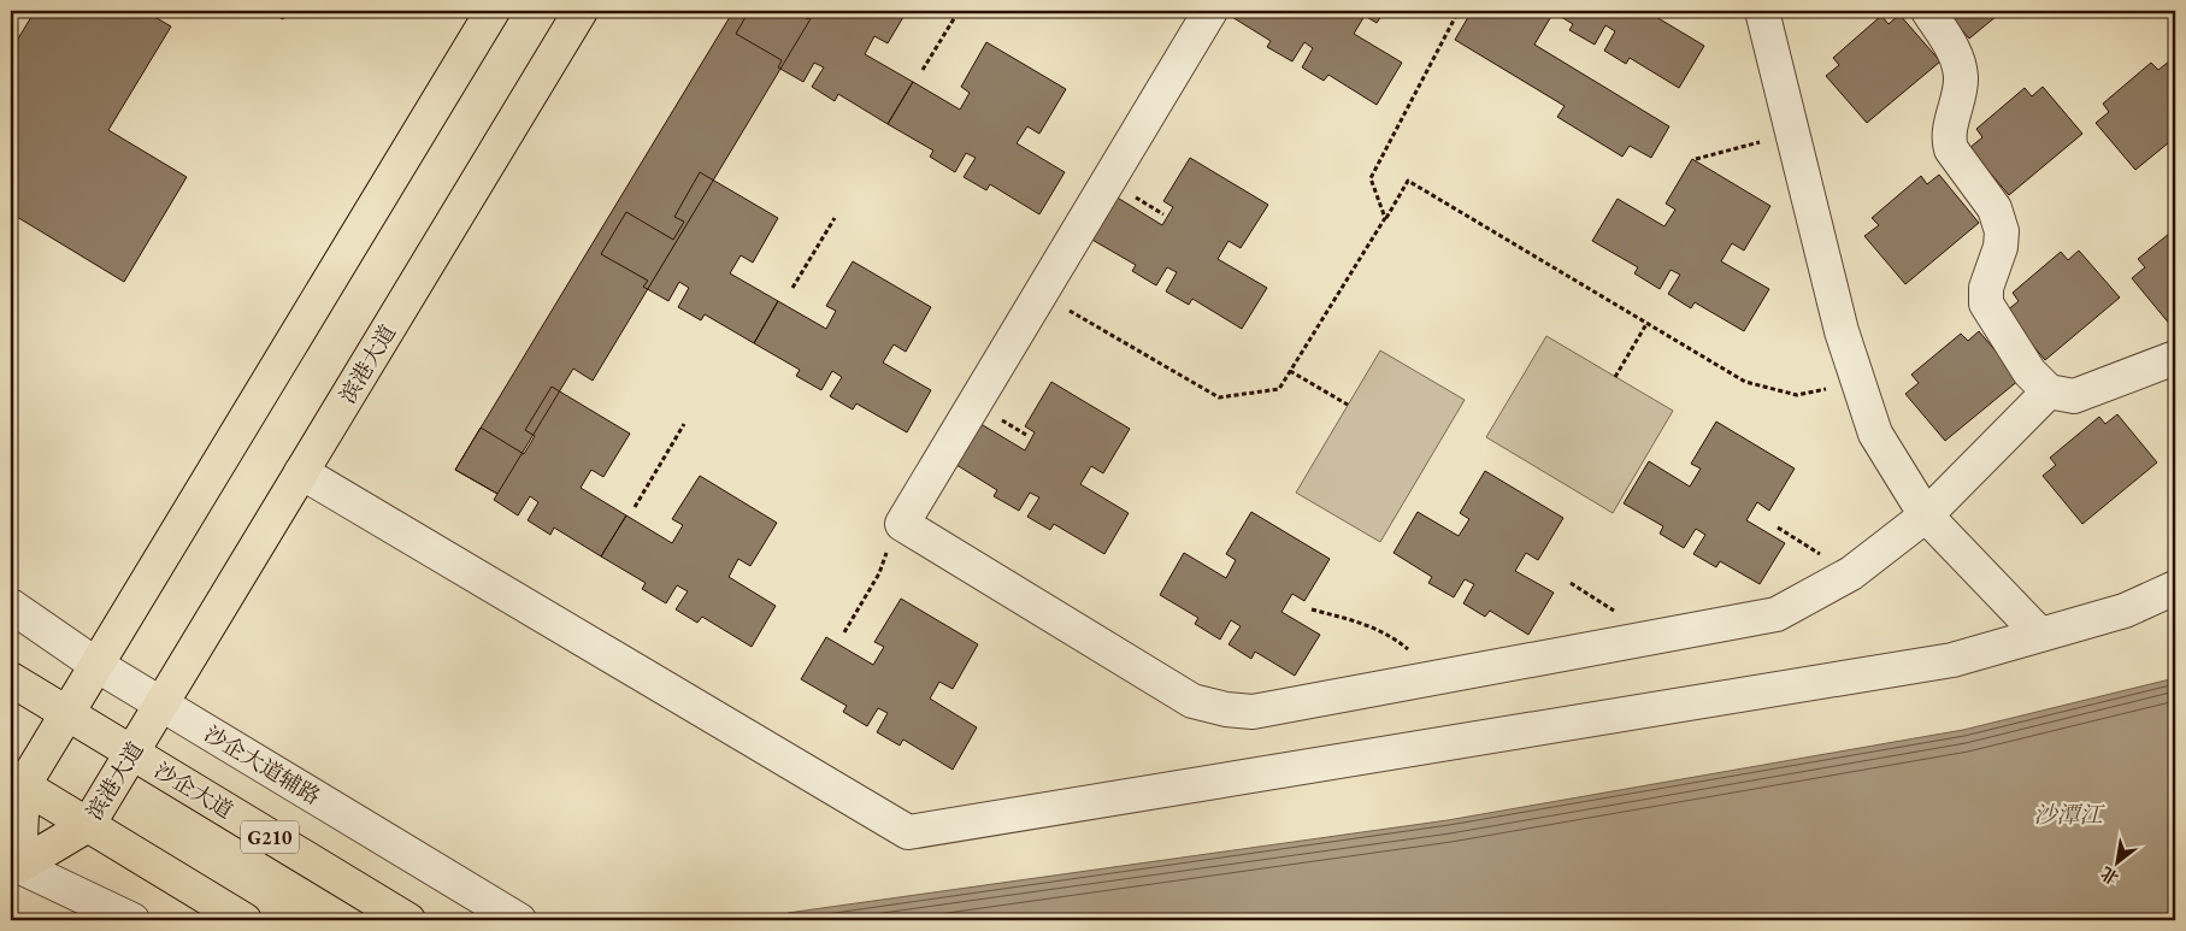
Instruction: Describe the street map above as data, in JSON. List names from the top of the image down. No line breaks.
{"streets":{"main road":["滨港大道","沙企大道","G210"],"street":["沙企大道辅路"]},"crossings":[["滨港大道","沙企大道辅路"],["滨港大道","沙企大道"]],"water":["沙潭江"],"north":"bottom left"}
